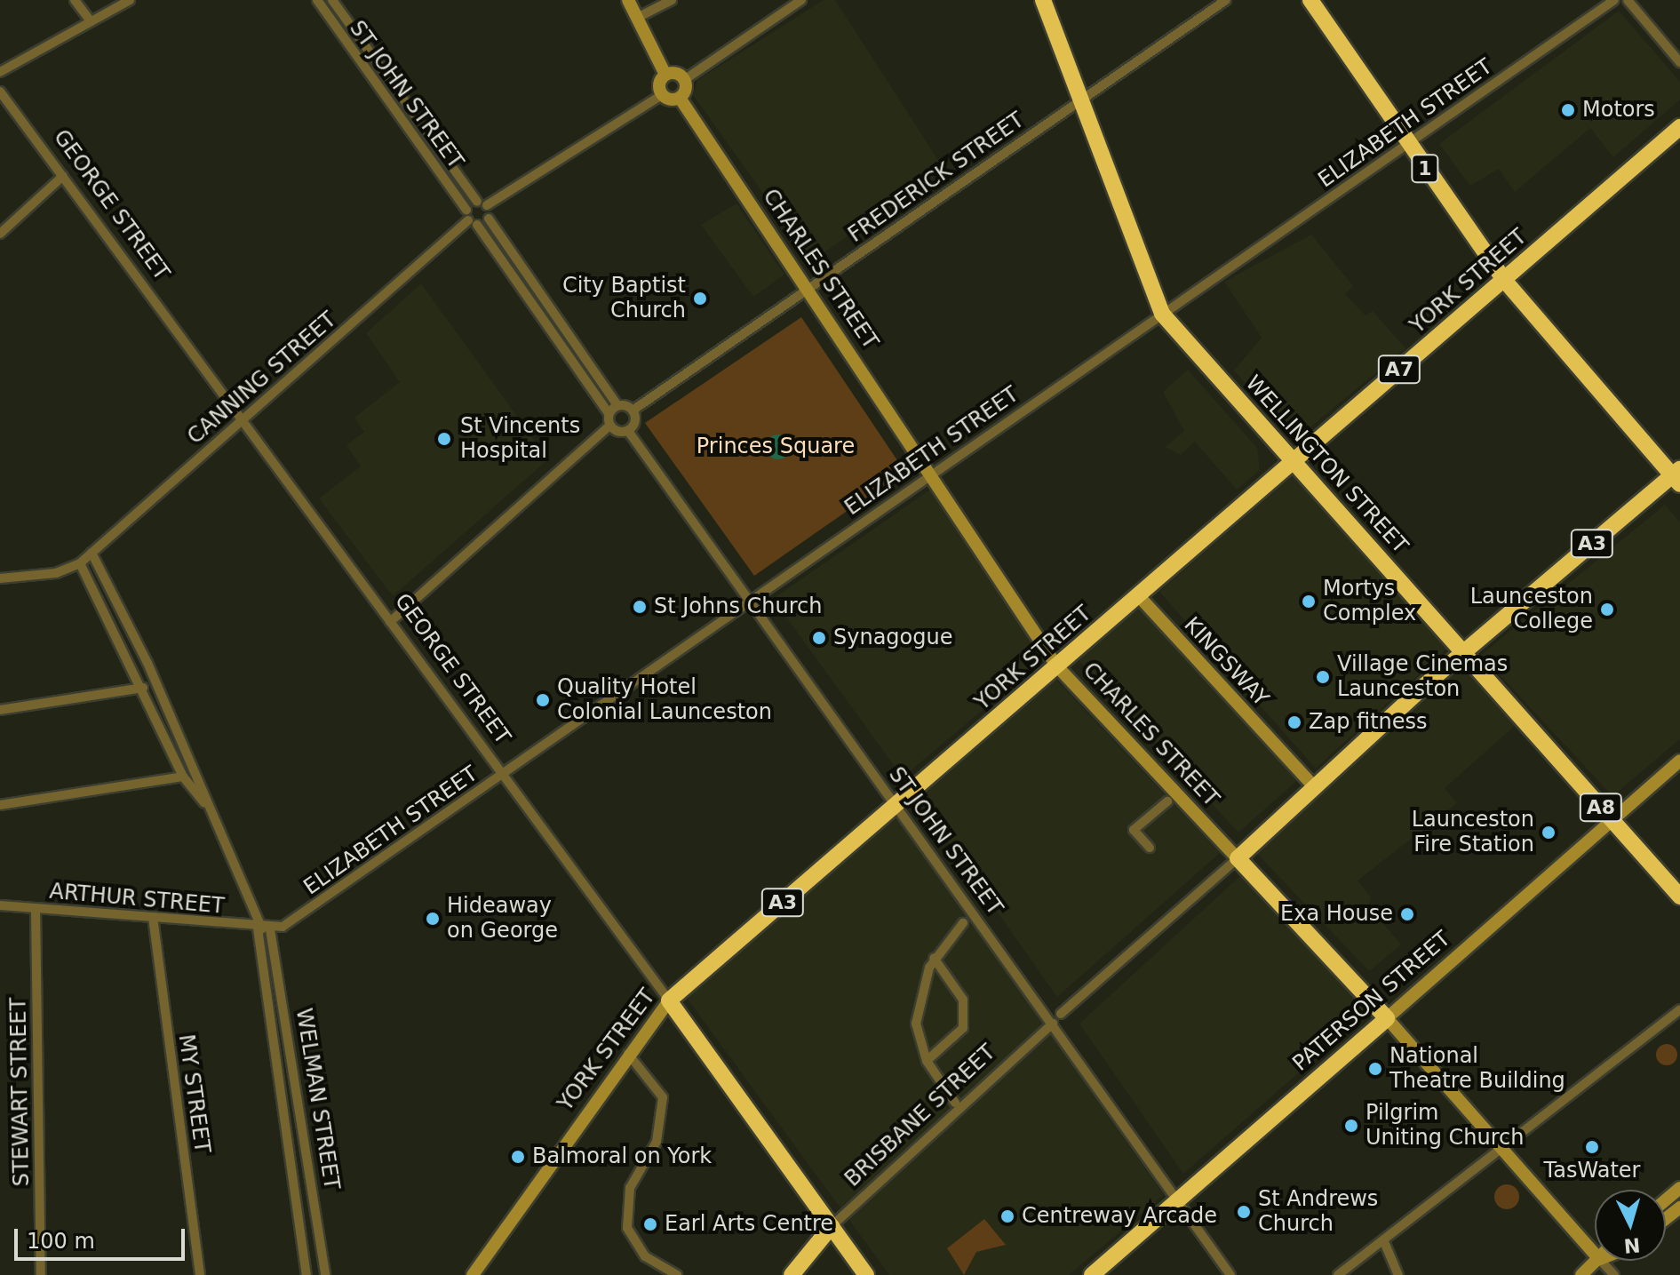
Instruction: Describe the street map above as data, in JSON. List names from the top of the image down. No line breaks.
{"streets":{"highway":["1","GEORGE STREET","CHARLES STREET","YORK STREET","A7","WELLINGTON STREET","A3","A8","PATERSON STREET","BRISBANE STREET"],"street":["ST JOHN STREET","ELIZABETH STREET","FREDERICK STREET","CANNING STREET","KINGSWAY","ARTHUR STREET","STEWART STREET","MY STREET","WELMAN STREET"]},"crossings":[["ST JOHN STREET","ELIZABETH STREET"],["ST JOHN STREET","YORK STREET"],["ST JOHN STREET","PATERSON STREET"],["ST JOHN STREET","BRISBANE STREET"],["ELIZABETH STREET","1"],["ELIZABETH STREET","GEORGE STREET"],["ELIZABETH STREET","CHARLES STREET"],["ELIZABETH STREET","WELLINGTON STREET"],["ELIZABETH STREET","ARTHUR STREET"],["ELIZABETH STREET","WELMAN STREET"],["1","YORK STREET"],["1","A3"],["FREDERICK STREET","CHARLES STREET"],["FREDERICK STREET","WELLINGTON STREET"],["GEORGE STREET","YORK STREET"],["GEORGE STREET","CANNING STREET"],["GEORGE STREET","BRISBANE STREET"],["CHARLES STREET","YORK STREET"],["CHARLES STREET","A3"],["CHARLES STREET","PATERSON STREET"],["YORK STREET","WELLINGTON STREET"],["YORK STREET","KINGSWAY"],["CANNING STREET","WELMAN STREET"],["WELLINGTON STREET","A3"],["WELLINGTON STREET","PATERSON STREET"],["A3","KINGSWAY"],["ARTHUR STREET","STEWART STREET"],["ARTHUR STREET","MY STREET"],["ARTHUR STREET","WELMAN STREET"]],"parks":["Princes Square"],"places":["Motors","City Baptist Church","St Vincents Hospital","Mortys Complex","St Johns Church","Launceston College","Synagogue","Village Cinemas Launceston","Quality Hotel Colonial Launceston","Zap fitness","Launceston Fire Station","Exa House","Hideaway on George","National Theatre Building","Pilgrim Uniting Church","TasWater","Balmoral on York","St Andrews Church","Centreway Arcade","Earl Arts Centre"],"scale_bar":"100 m","north":"bottom"}
